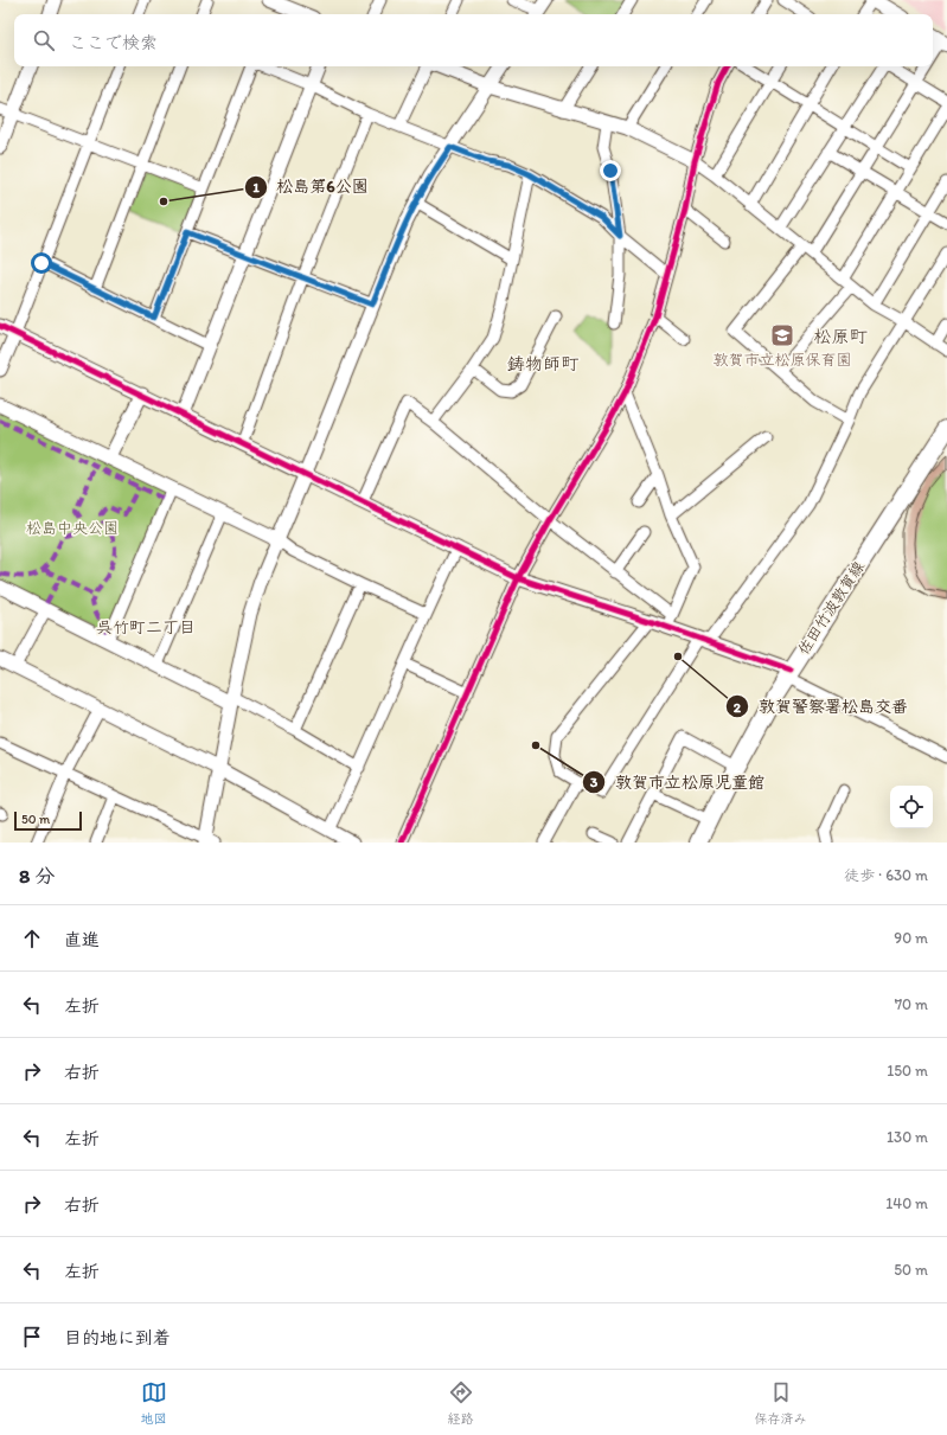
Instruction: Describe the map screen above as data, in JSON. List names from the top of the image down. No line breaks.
{"streets":{"main road":["佐田竹波敦賀線"]},"districts":["松原町","鋳物師町","呉竹町二丁目"],"parks":["松島中央公園"],"places":{"other":["松島第6公園","敦賀警察署松島交番","敦賀市立松原児童館"],"school or university":["敦賀市立松原保育園"]},"scale_bar":"50 m","page":{"search":"ここで検索","scale":"50 m","heading":["8 分","徒歩 · 630 m"],"list":[["直進","90 m"],["左折","70 m"],["右折","150 m"],["左折","130 m"],["右折","140 m"],["左折","50 m"],"目的地に到着"],"nav":["地図","経路","保存済み"]}}
